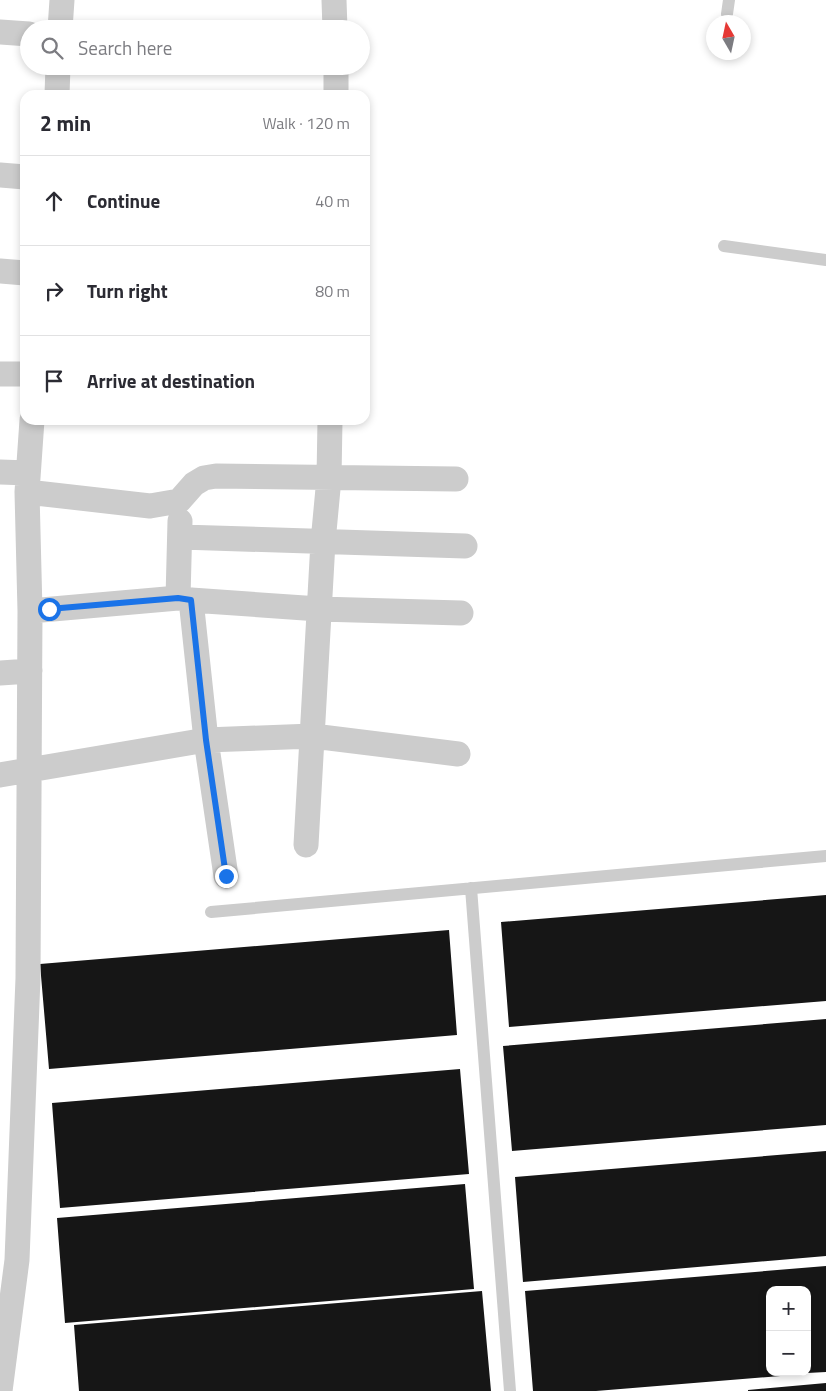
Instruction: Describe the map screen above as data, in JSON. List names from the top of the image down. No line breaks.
{"north":"top","page":{"search":"Search here","heading":["2 min","Walk · 120 m"],"list":[["Continue","40 m"],["Turn right","80 m"],"Arrive at destination"],"map_buttons":["+","−"]}}
